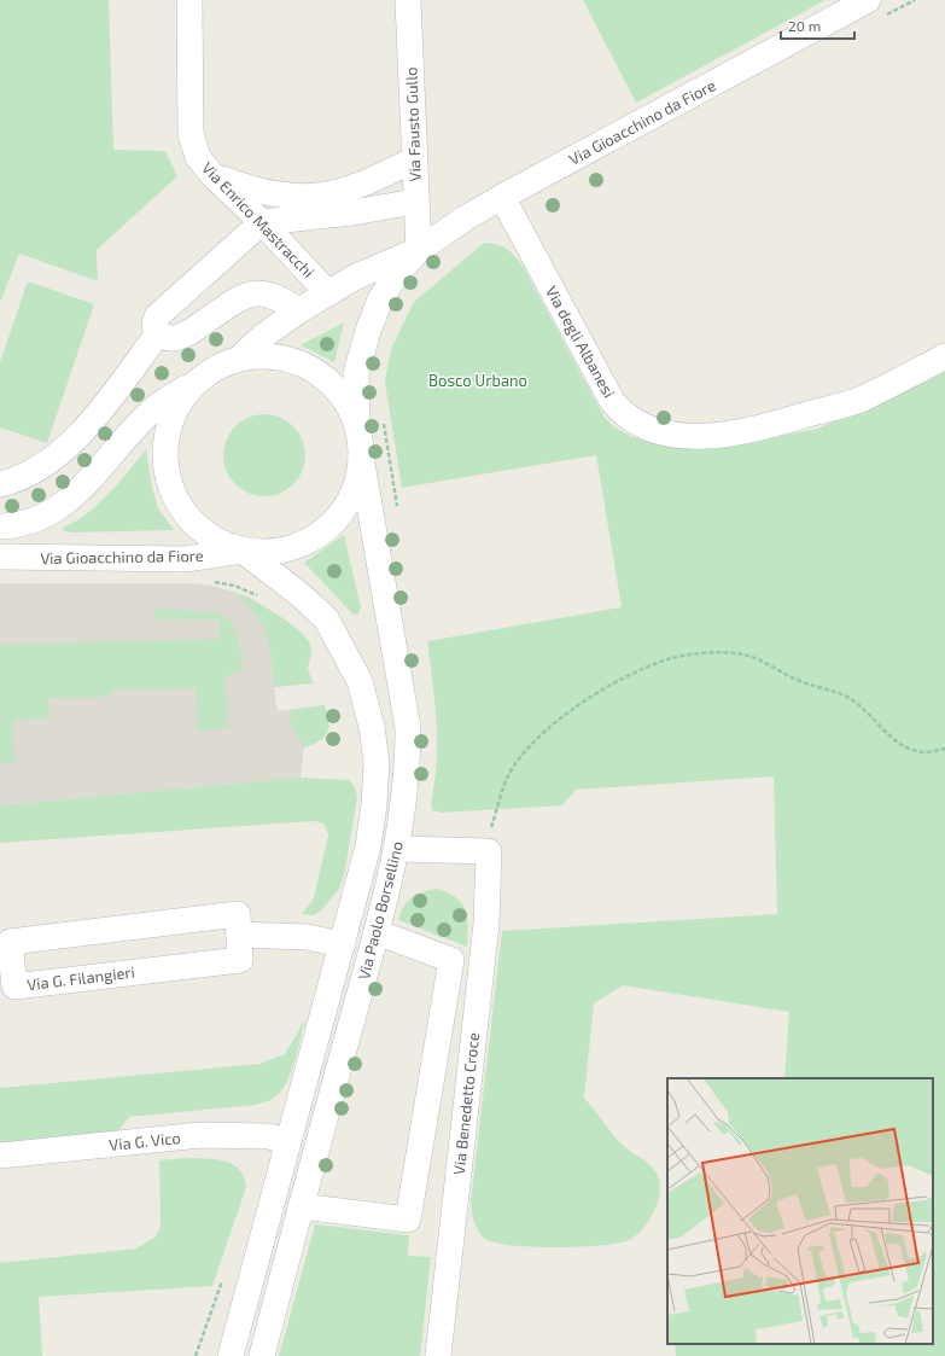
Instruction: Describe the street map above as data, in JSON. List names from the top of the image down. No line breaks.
{"streets":{"street":["Via Gioacchino da Fiore","Via Fausto Gullo","Via Enrico Mastracchi","Via degli Albanesi","Via Paolo Borsellino","Via G. Filangieri","Via Benedetto Croce","Via G. Vico"]},"crossings":[["Via Gioacchino da Fiore","Via Fausto Gullo"],["Via Gioacchino da Fiore","Via degli Albanesi"],["Via Gioacchino da Fiore","Via Paolo Borsellino"],["Via Paolo Borsellino","Via G. Vico"]],"parks":["Bosco Urbano"],"scale_bar":"20 m"}
